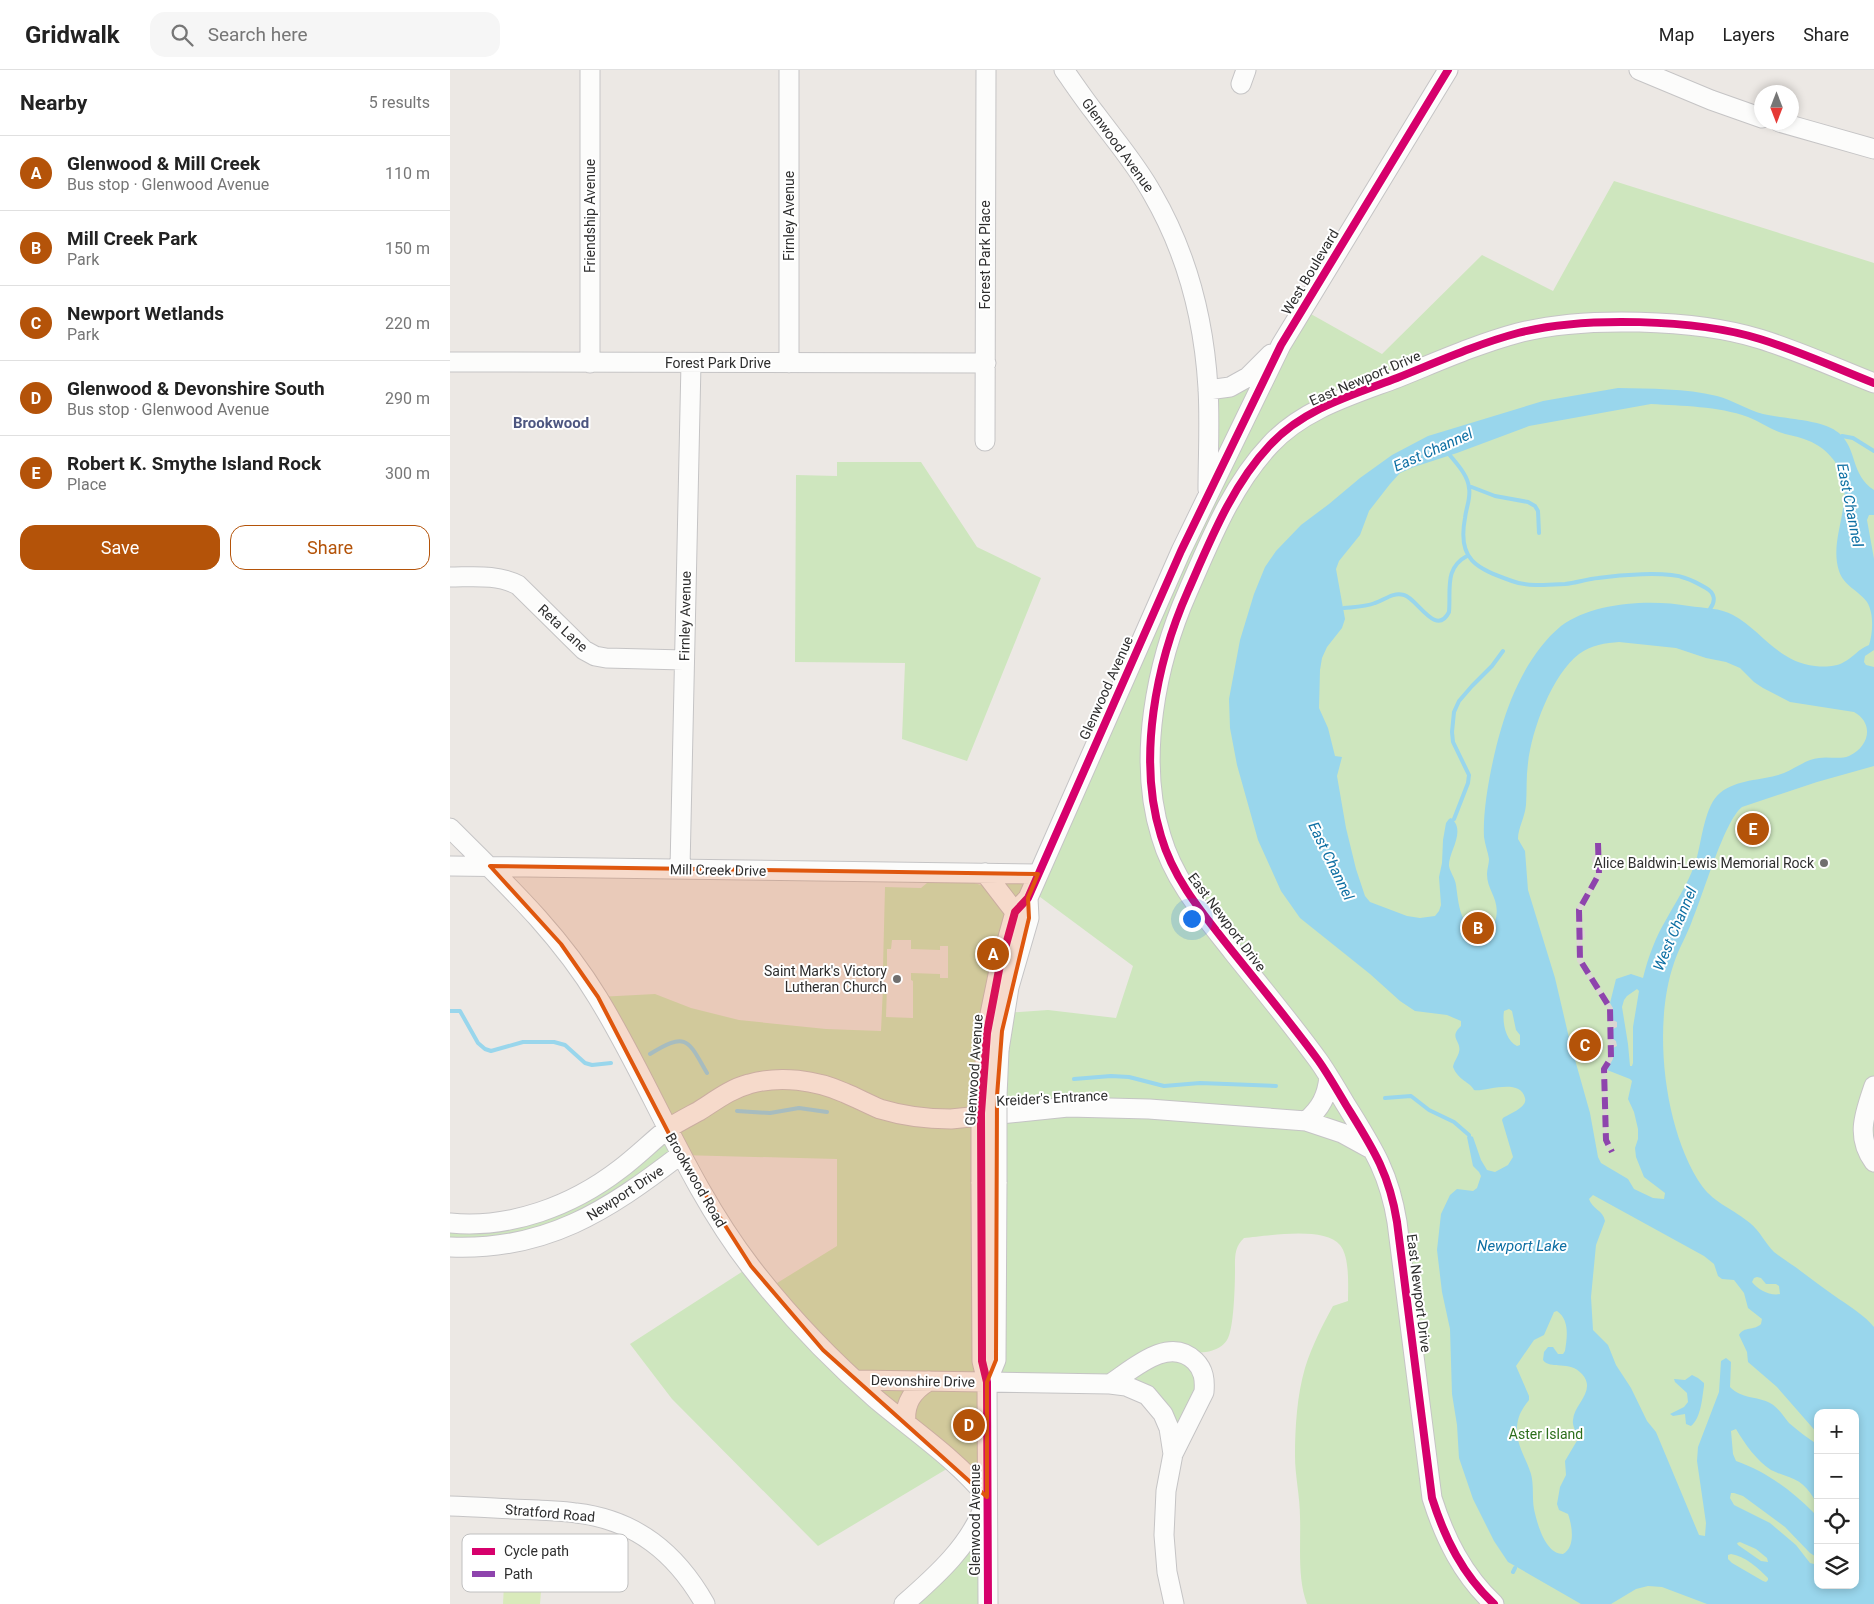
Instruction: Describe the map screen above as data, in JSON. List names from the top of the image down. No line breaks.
{"streets":{"street":["Glenwood Avenue","Friendship Avenue","Firnley Avenue","Forest Park Place","West Boulevard","Forest Park Drive","East Newport Drive","Reta Lane","Mill Creek Drive","Kreider's Entrance","Brookwood Road","Newport Drive","Devonshire Drive","Stratford Road"]},"crossings":[["Glenwood Avenue","West Boulevard"],["Glenwood Avenue","Mill Creek Drive"],["Glenwood Avenue","Brookwood Road"],["Glenwood Avenue","Devonshire Drive"],["Friendship Avenue","Forest Park Drive"],["Firnley Avenue","Forest Park Drive"],["Firnley Avenue","Reta Lane"],["Firnley Avenue","Mill Creek Drive"],["Forest Park Place","Forest Park Drive"],["East Newport Drive","Kreider's Entrance"],["Mill Creek Drive","Brookwood Road"],["Kreider's Entrance","Brookwood Road"],["Kreider's Entrance","Newport Drive"],["Brookwood Road","Newport Drive"],["Brookwood Road","Devonshire Drive"]],"districts":["Brookwood"],"water":["East Channel","West Channel","Newport Lake"],"parks":["Aster Island"],"places":["Alice Baldwin-Lewis Memorial Rock","Saint Mark's Victory Lutheran Church"],"legend":["Cycle path","Path"],"north":"bottom","page":{"header":"Gridwalk","search":"Search here","nav":["Map","Layers","Share"],"heading":["Nearby","5 results"],"list":[{"mark":"A","name":"Glenwood & Mill Creek","note":"Bus stop · Glenwood Avenue","value":"110 m"},{"mark":"B","name":"Mill Creek Park","note":"Park","value":"150 m"},{"mark":"C","name":"Newport Wetlands","note":"Park","value":"220 m"},{"mark":"D","name":"Glenwood & Devonshire South","note":"Bus stop · Glenwood Avenue","value":"290 m"},{"mark":"E","name":"Robert K. Smythe Island Rock","note":"Place","value":"300 m"}],"buttons":["Save","Share"],"pins":["E","B","A","C","D"],"map_buttons":["+","−"]}}
